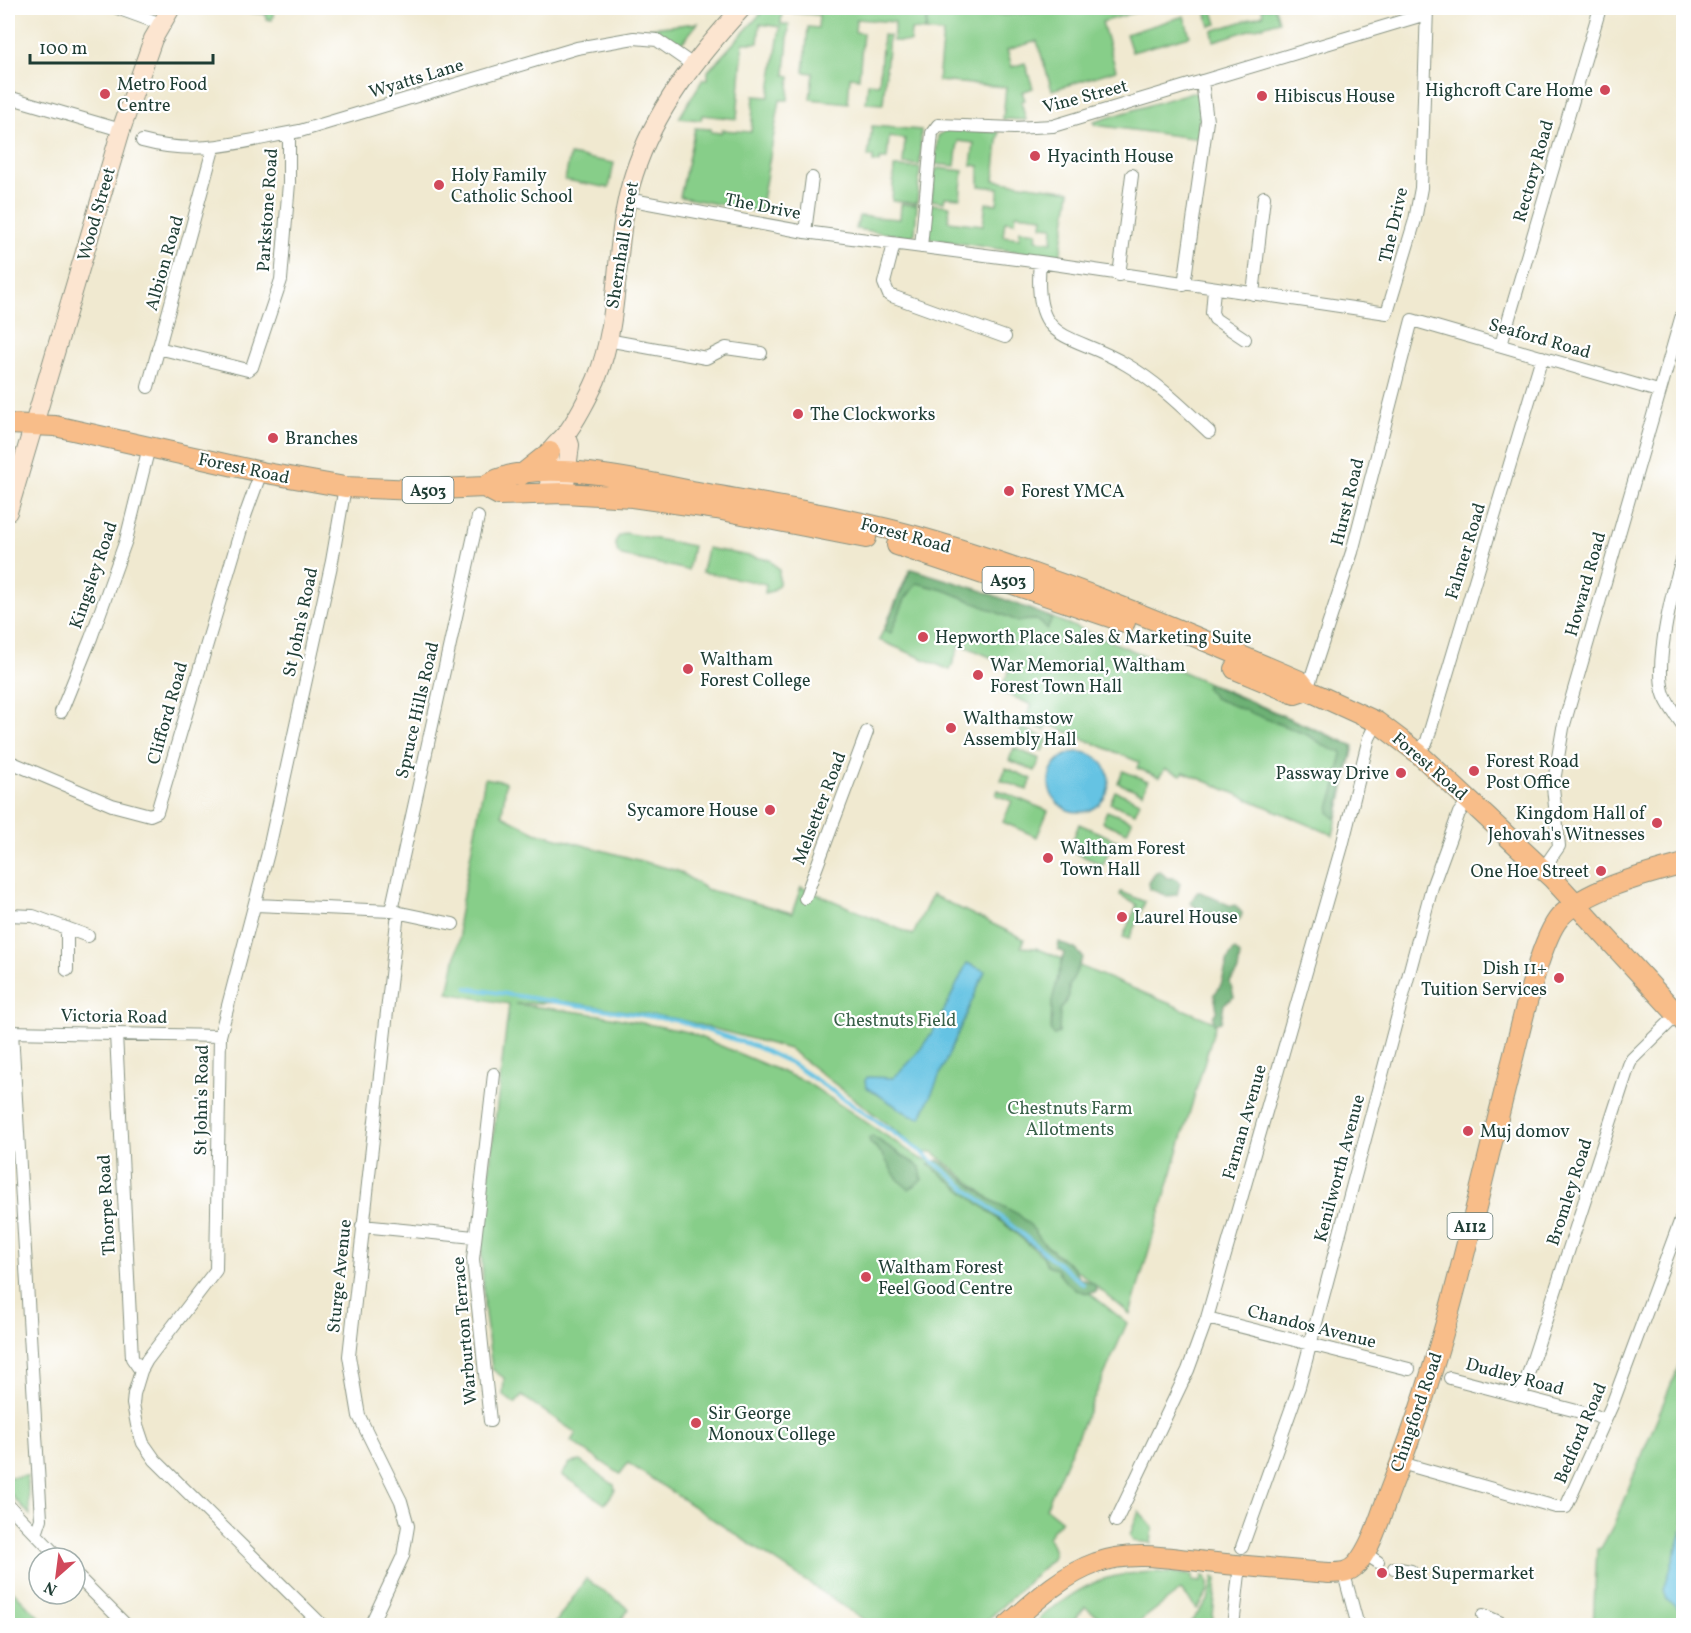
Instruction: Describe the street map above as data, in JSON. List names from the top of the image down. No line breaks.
{"streets":{"main road":["Forest Road","A503","A112","Chingford Road"],"street":["Wyatts Lane","Vine Street","Rectory Road","The Drive","Parkstone Road","Wood Street","Shernhall Street","Albion Road","Seaford Road","Hurst Road","Falmer Road","Kingsley Road","Howard Road","St John's Road","Spruce Hills Road","Clifford Road","Melsetter Road","Victoria Road","Farnan Avenue","Kenilworth Avenue","Bromley Road","Thorpe Road","Sturge Avenue","Chandos Avenue","Warburton Terrace","Dudley Road","Bedford Road"]},"crossings":[["Wyatts Lane","Parkstone Road"],["Wyatts Lane","Shernhall Street"],["Wyatts Lane","Albion Road"],["Vine Street","The Drive"],["Rectory Road","Seaford Road"],["The Drive","Shernhall Street"],["Parkstone Road","Albion Road"],["Wood Street","Forest Road"],["Seaford Road","Hurst Road"],["Seaford Road","Falmer Road"],["Seaford Road","Howard Road"],["Forest Road","Hurst Road"],["Forest Road","Falmer Road"],["Forest Road","Kingsley Road"],["Forest Road","Howard Road"],["Forest Road","St John's Road"],["Forest Road","Clifford Road"],["Forest Road","Farnan Avenue"],["Forest Road","Kenilworth Avenue"],["Forest Road","Bromley Road"],["Forest Road","A112"],["Forest Road","Chingford Road"],["St John's Road","Victoria Road"],["St John's Road","Thorpe Road"],["Spruce Hills Road","Sturge Avenue"],["Victoria Road","Thorpe Road"],["Farnan Avenue","Chandos Avenue"],["Kenilworth Avenue","Chandos Avenue"],["Bromley Road","Dudley Road"],["A112","Chingford Road"],["Sturge Avenue","Warburton Terrace"],["Dudley Road","Bedford Road"],["Chingford Road","Bedford Road"]],"parks":["Chestnuts Field","Chestnuts Farm Allotments"],"places":["Highcroft Care Home","Metro Food Centre","Hibiscus House","Hyacinth House","Holy Family Catholic School","The Clockworks","Branches","Forest YMCA","Hepworth Place Sales & Marketing Suite","Waltham Forest College","War Memorial, Waltham Forest Town Hall","Walthamstow Assembly Hall","Forest Road Post Office","Passway Drive","Sycamore House","Kingdom Hall of Jehovah's Witnesses","Waltham Forest Town Hall","One Hoe Street","Laurel House","Dish 11+ Tuition Services","Muj domov","Waltham Forest Feel Good Centre","Sir George Monoux College","Best Supermarket"],"scale_bar":"100 m","north":"bottom left"}
